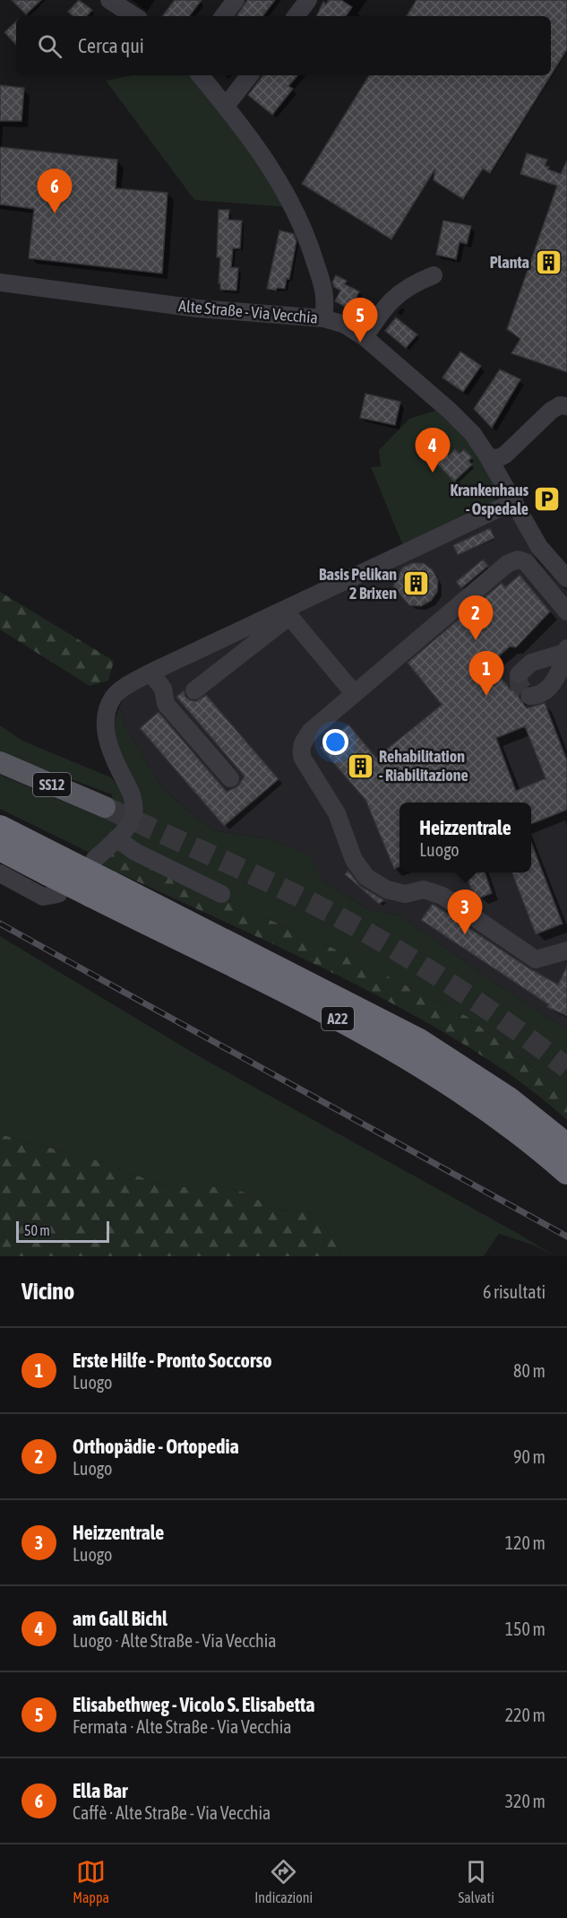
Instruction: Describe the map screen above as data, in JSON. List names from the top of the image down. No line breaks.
{"streets":{"highway":["A22"],"main road":["SS12"],"street":["Alte Straße - Via Vecchia"]},"places":{"building":["Planta","Basis Pelikan 2 Brixen","Rehabilitation - Riabilitazione"],"parking":["Krankenhaus - Ospedale"]},"scale_bar":"50 m","page":{"search":"Cerca qui","pins":["6","5","4","2","1","3"],"popup":["Heizzentrale","Luogo"],"scale":"50 m","heading":["Vicino","6 risultati"],"list":[{"mark":"1","name":"Erste Hilfe - Pronto Soccorso","note":"Luogo","value":"80 m"},{"mark":"2","name":"Orthopädie - Ortopedia","note":"Luogo","value":"90 m"},{"mark":"3","name":"Heizzentrale","note":"Luogo","value":"120 m"},{"mark":"4","name":"am Gall Bichl","note":"Luogo · Alte Straße - Via Vecchia","value":"150 m"},{"mark":"5","name":"Elisabethweg - Vicolo S. Elisabetta","note":"Fermata · Alte Straße - Via Vecchia","value":"220 m"},{"mark":"6","name":"Ella Bar","note":"Caffè · Alte Straße - Via Vecchia","value":"320 m"}],"nav":["Mappa","Indicazioni","Salvati"]}}
